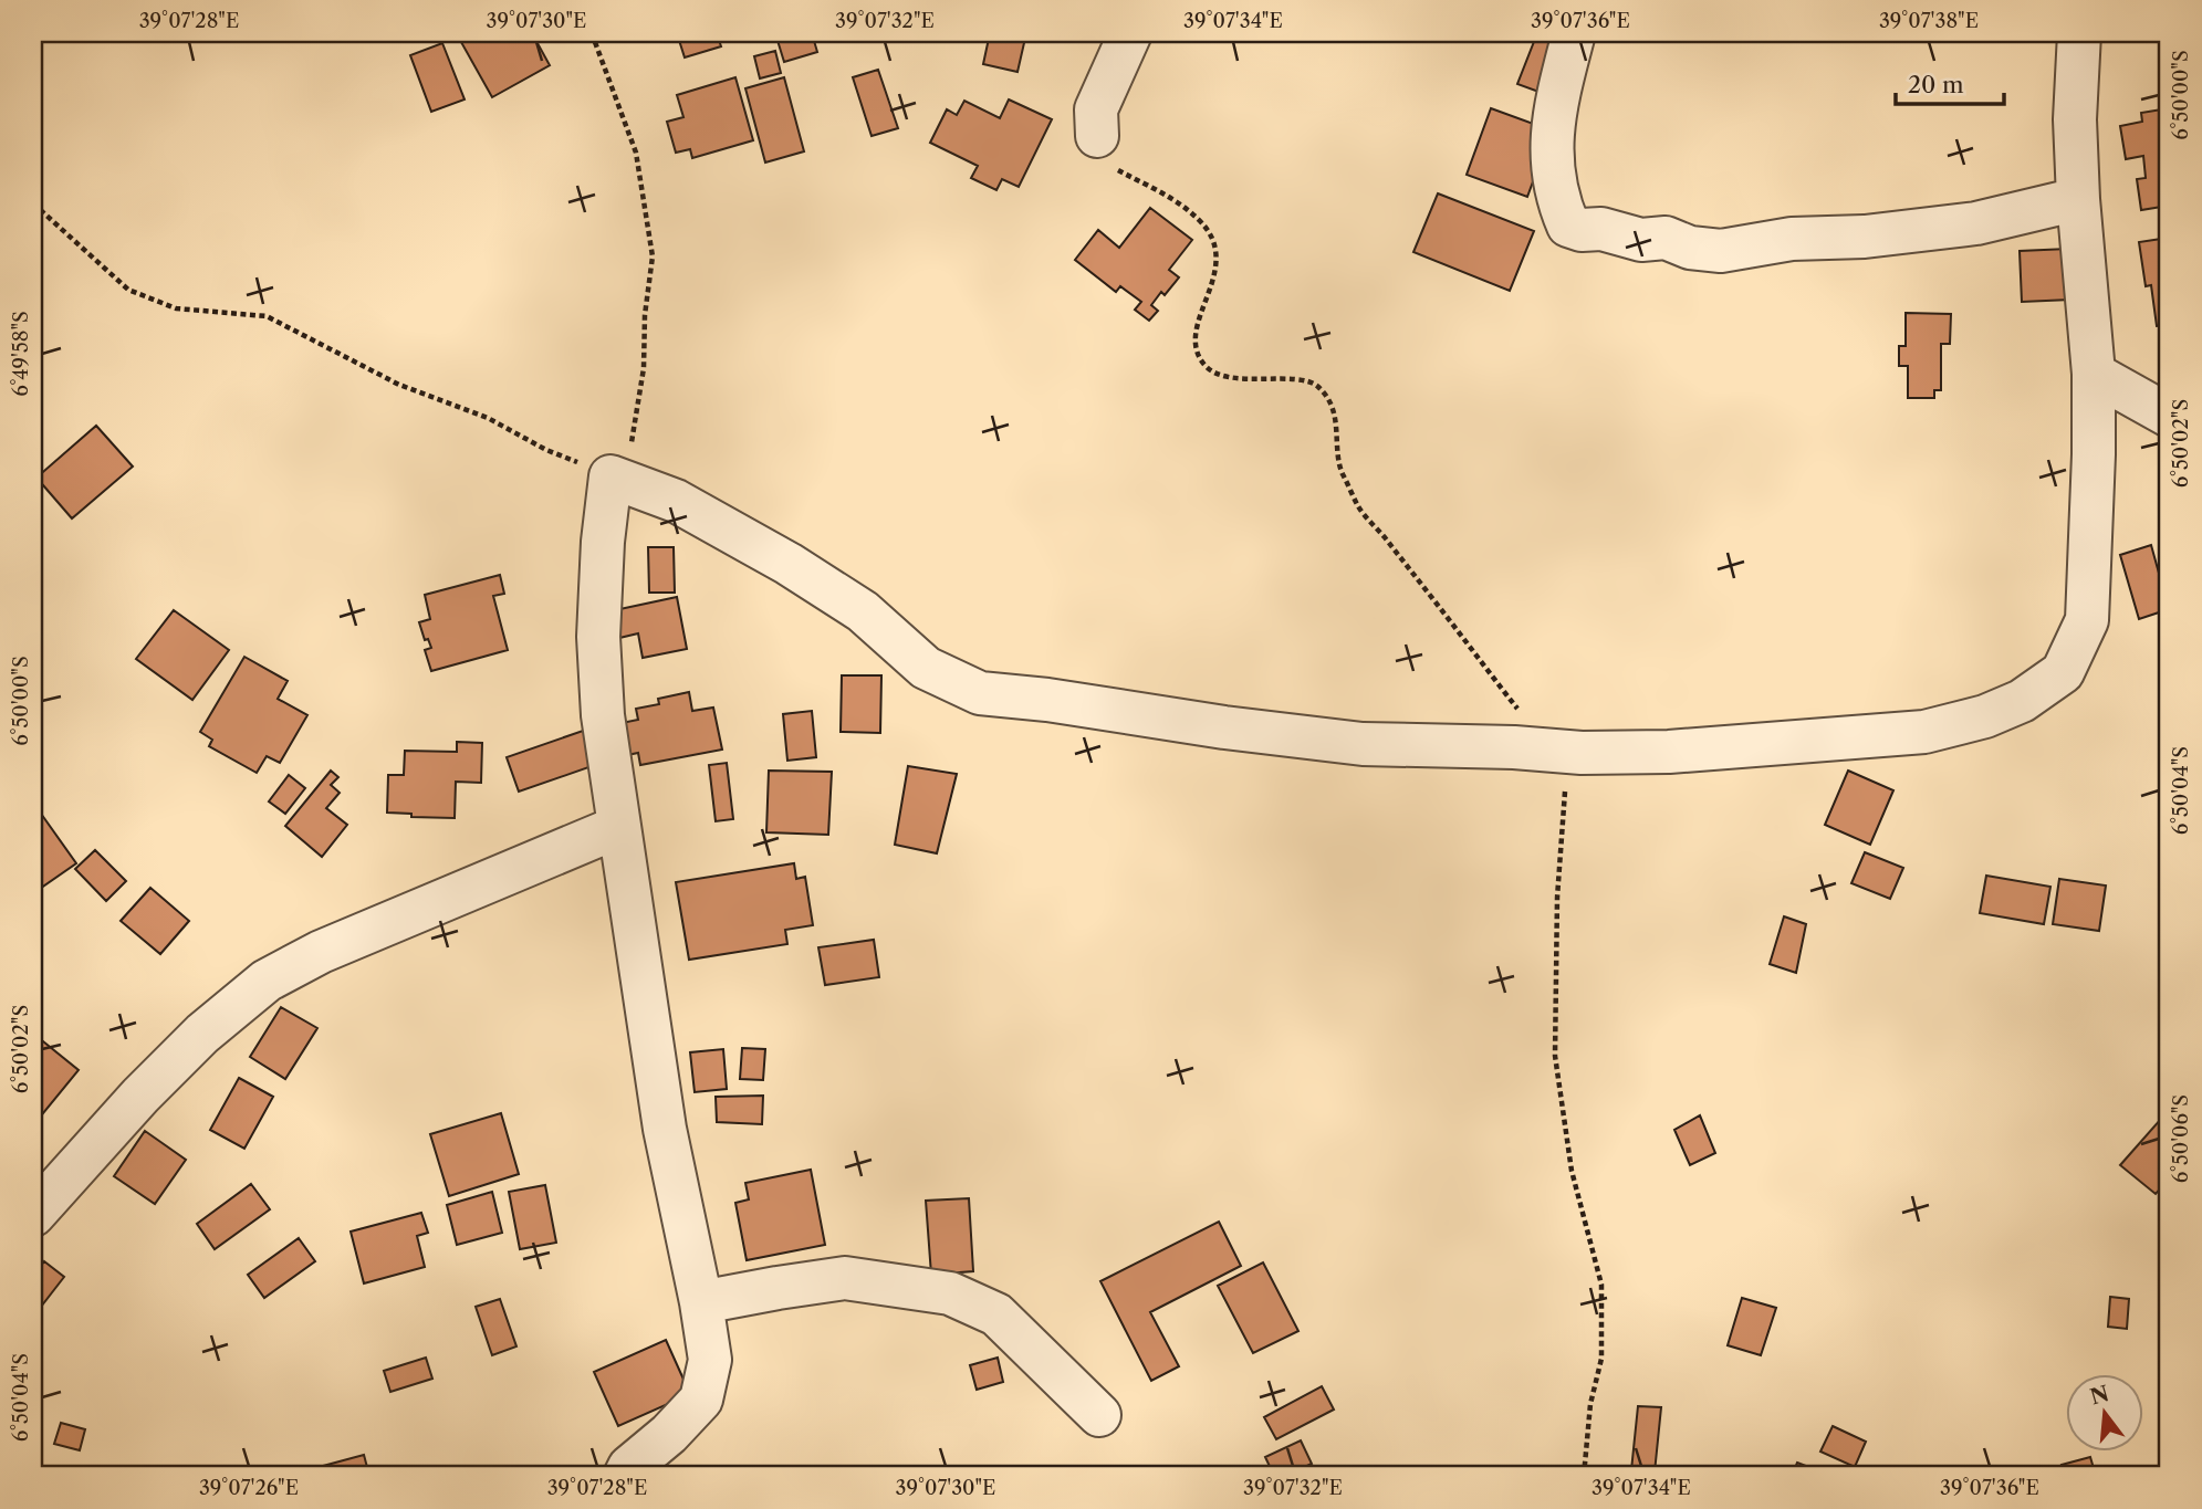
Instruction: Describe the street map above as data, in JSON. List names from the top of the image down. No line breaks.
{"scale_bar":"20 m","north":"top","coordinates":["39°07'28\"E","39°07'30\"E","39°07'32\"E","39°07'34\"E","39°07'36\"E","39°07'38\"E","6°50'00\"S","6°49'58\"S","6°50'02\"S","6°50'04\"S","6°50'06\"S","39°07'26\"E"]}
